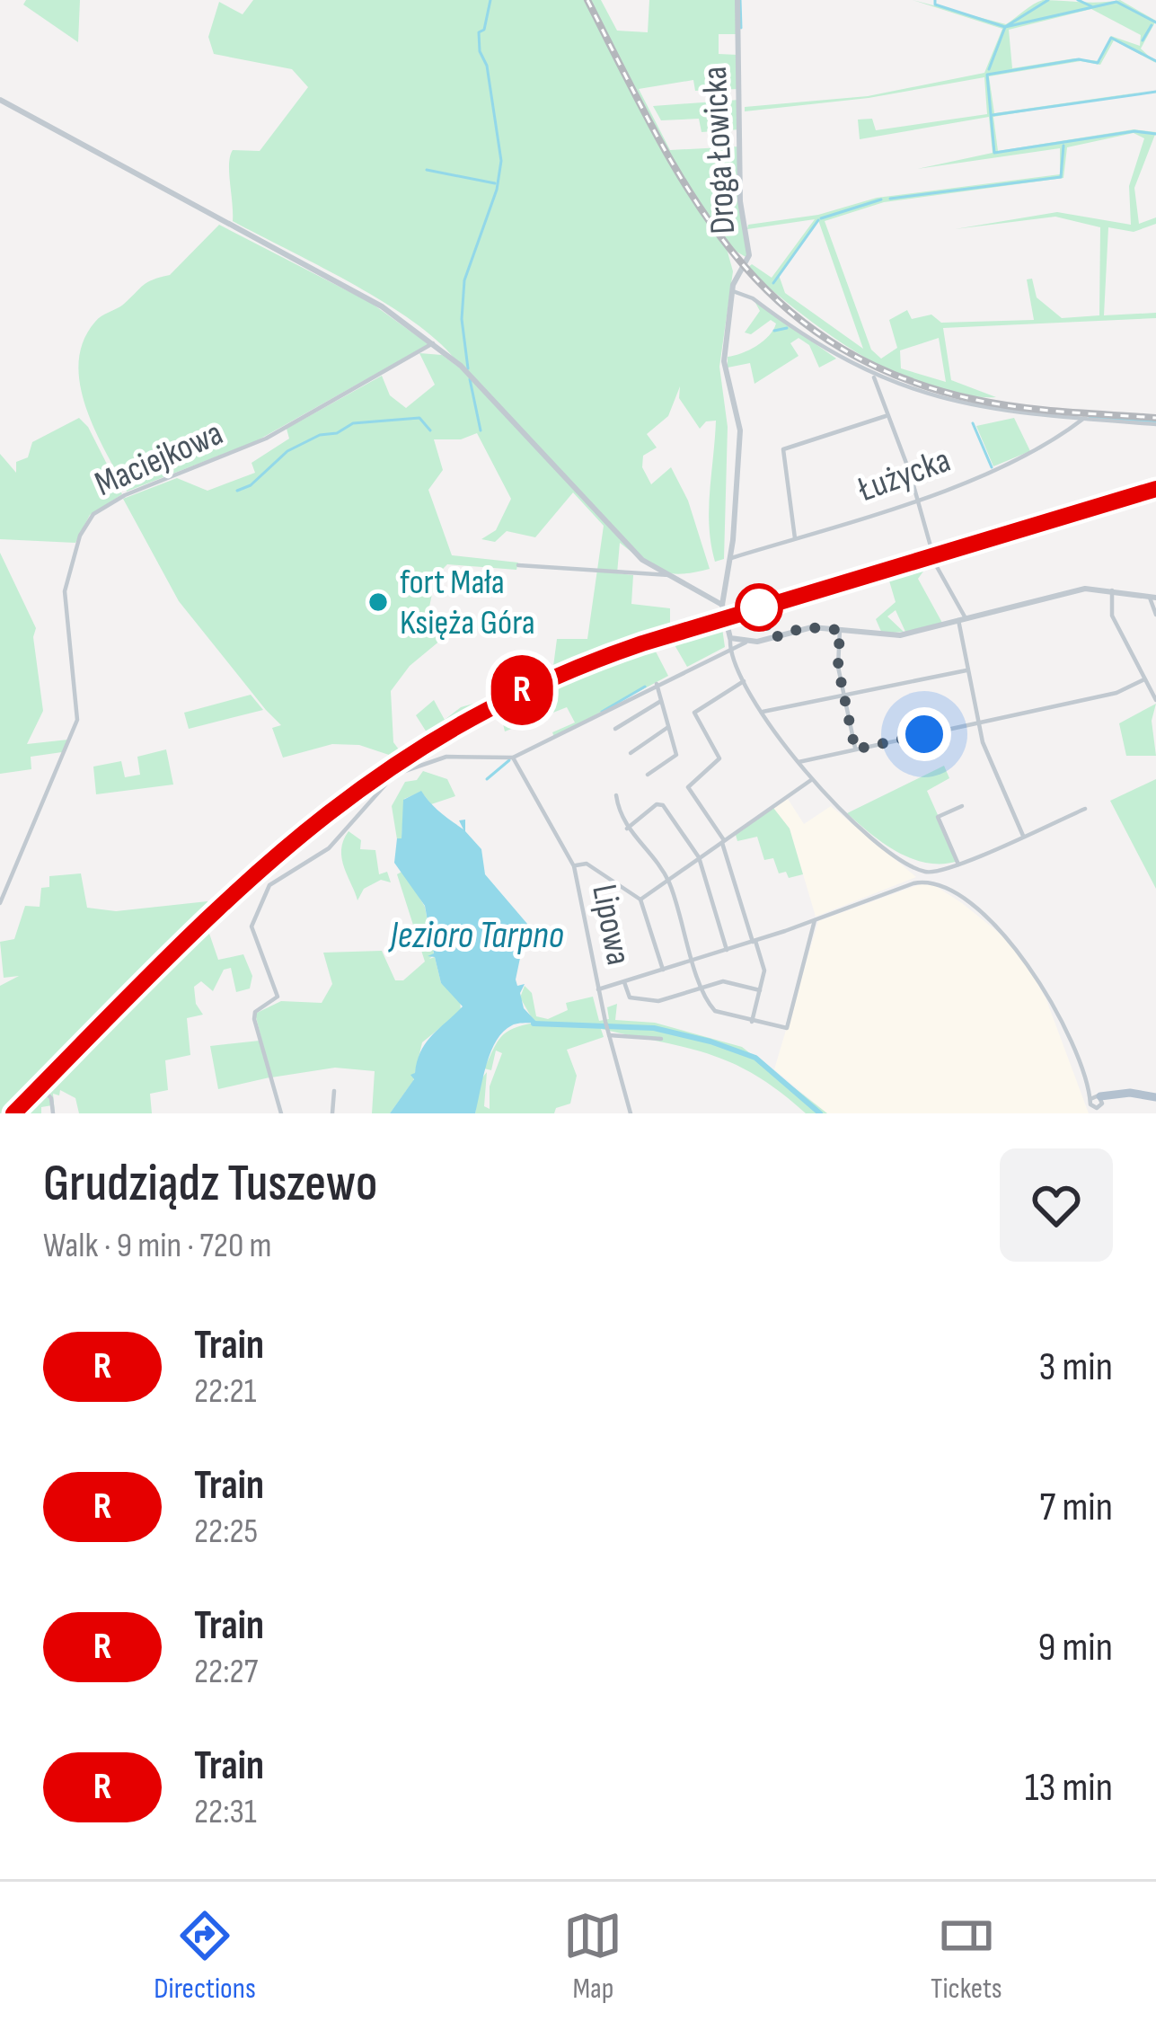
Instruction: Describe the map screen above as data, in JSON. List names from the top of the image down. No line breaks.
{"streets":{"street":["Droga Łowicka","Maciejkowa","Łużycka","Lipowa"]},"crossings":[["Droga Łowicka","Łużycka"]],"water":["Jezioro Tarpno"],"places":["fort Mała Księża Góra"],"page":{"on_map":"R","heading":["Grudziądz Tuszewo","Walk · 9 min · 720 m"],"list":[{"mark":"R","name":"Train","note":"22:21","value":"3 min"},{"mark":"R","name":"Train","note":"22:25","value":"7 min"},{"mark":"R","name":"Train","note":"22:27","value":"9 min"},{"mark":"R","name":"Train","note":"22:31","value":"13 min"}],"tabs":["Directions","Map","Tickets"]}}
